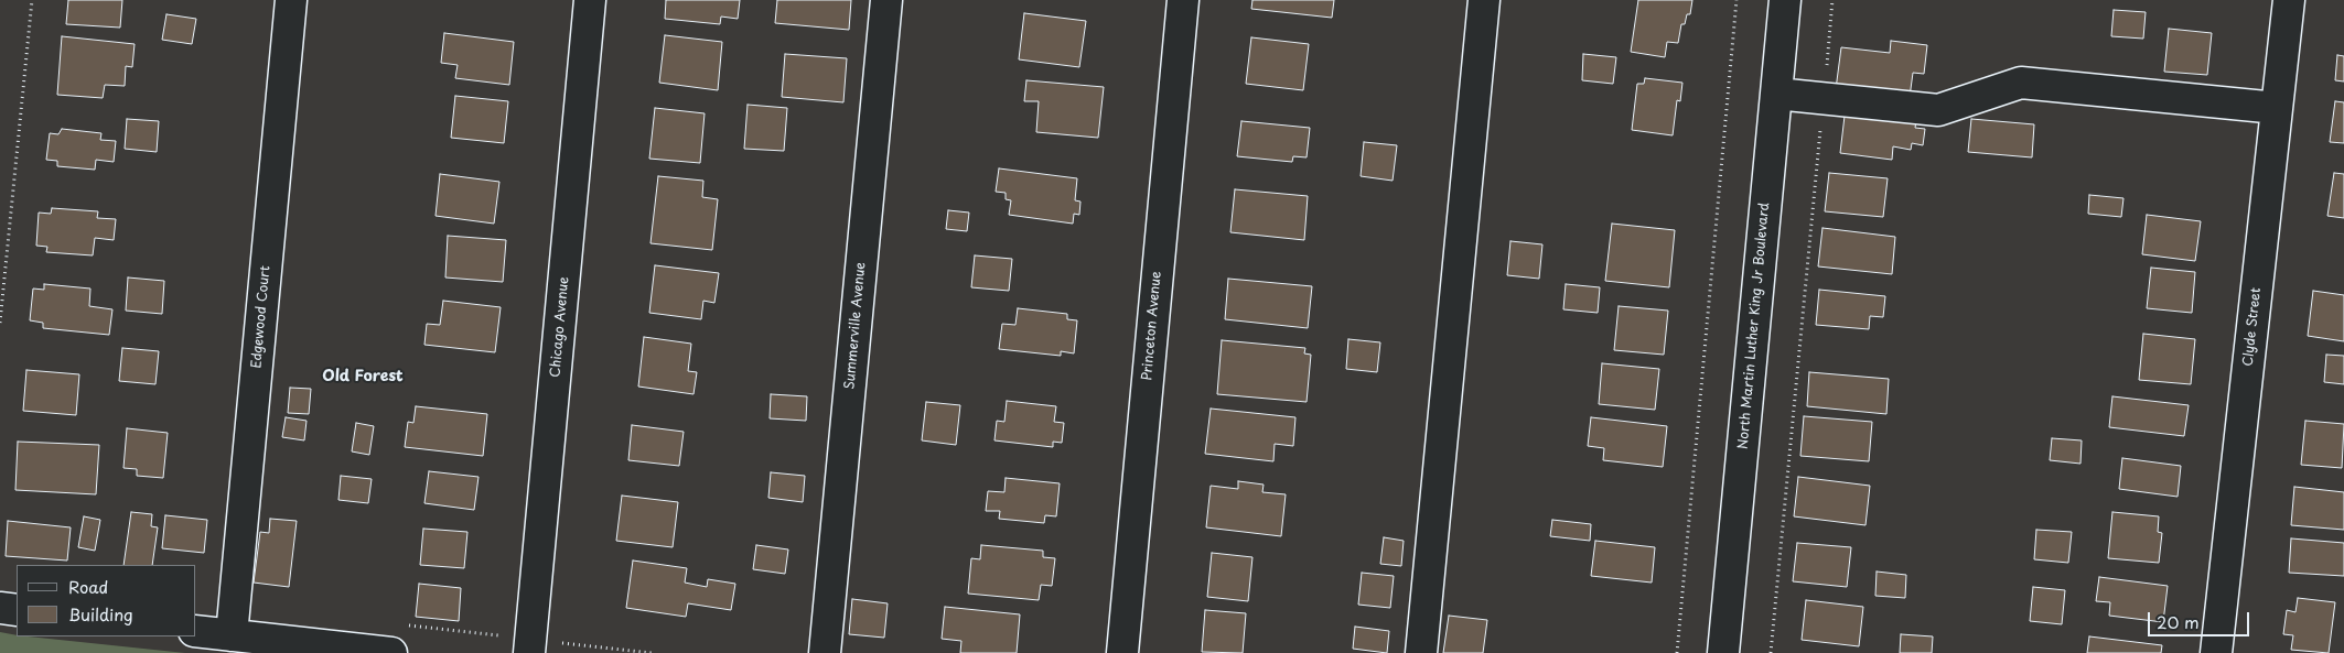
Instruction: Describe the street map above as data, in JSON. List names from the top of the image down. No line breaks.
{"streets":{"street":["Edgewood Court","Summerville Avenue","Princeton Avenue","North Martin Luther King Jr Boulevard","Chicago Avenue","Clyde Street"]},"districts":["Old Forest"],"legend":["Road","Building"],"scale_bar":"20 m"}
